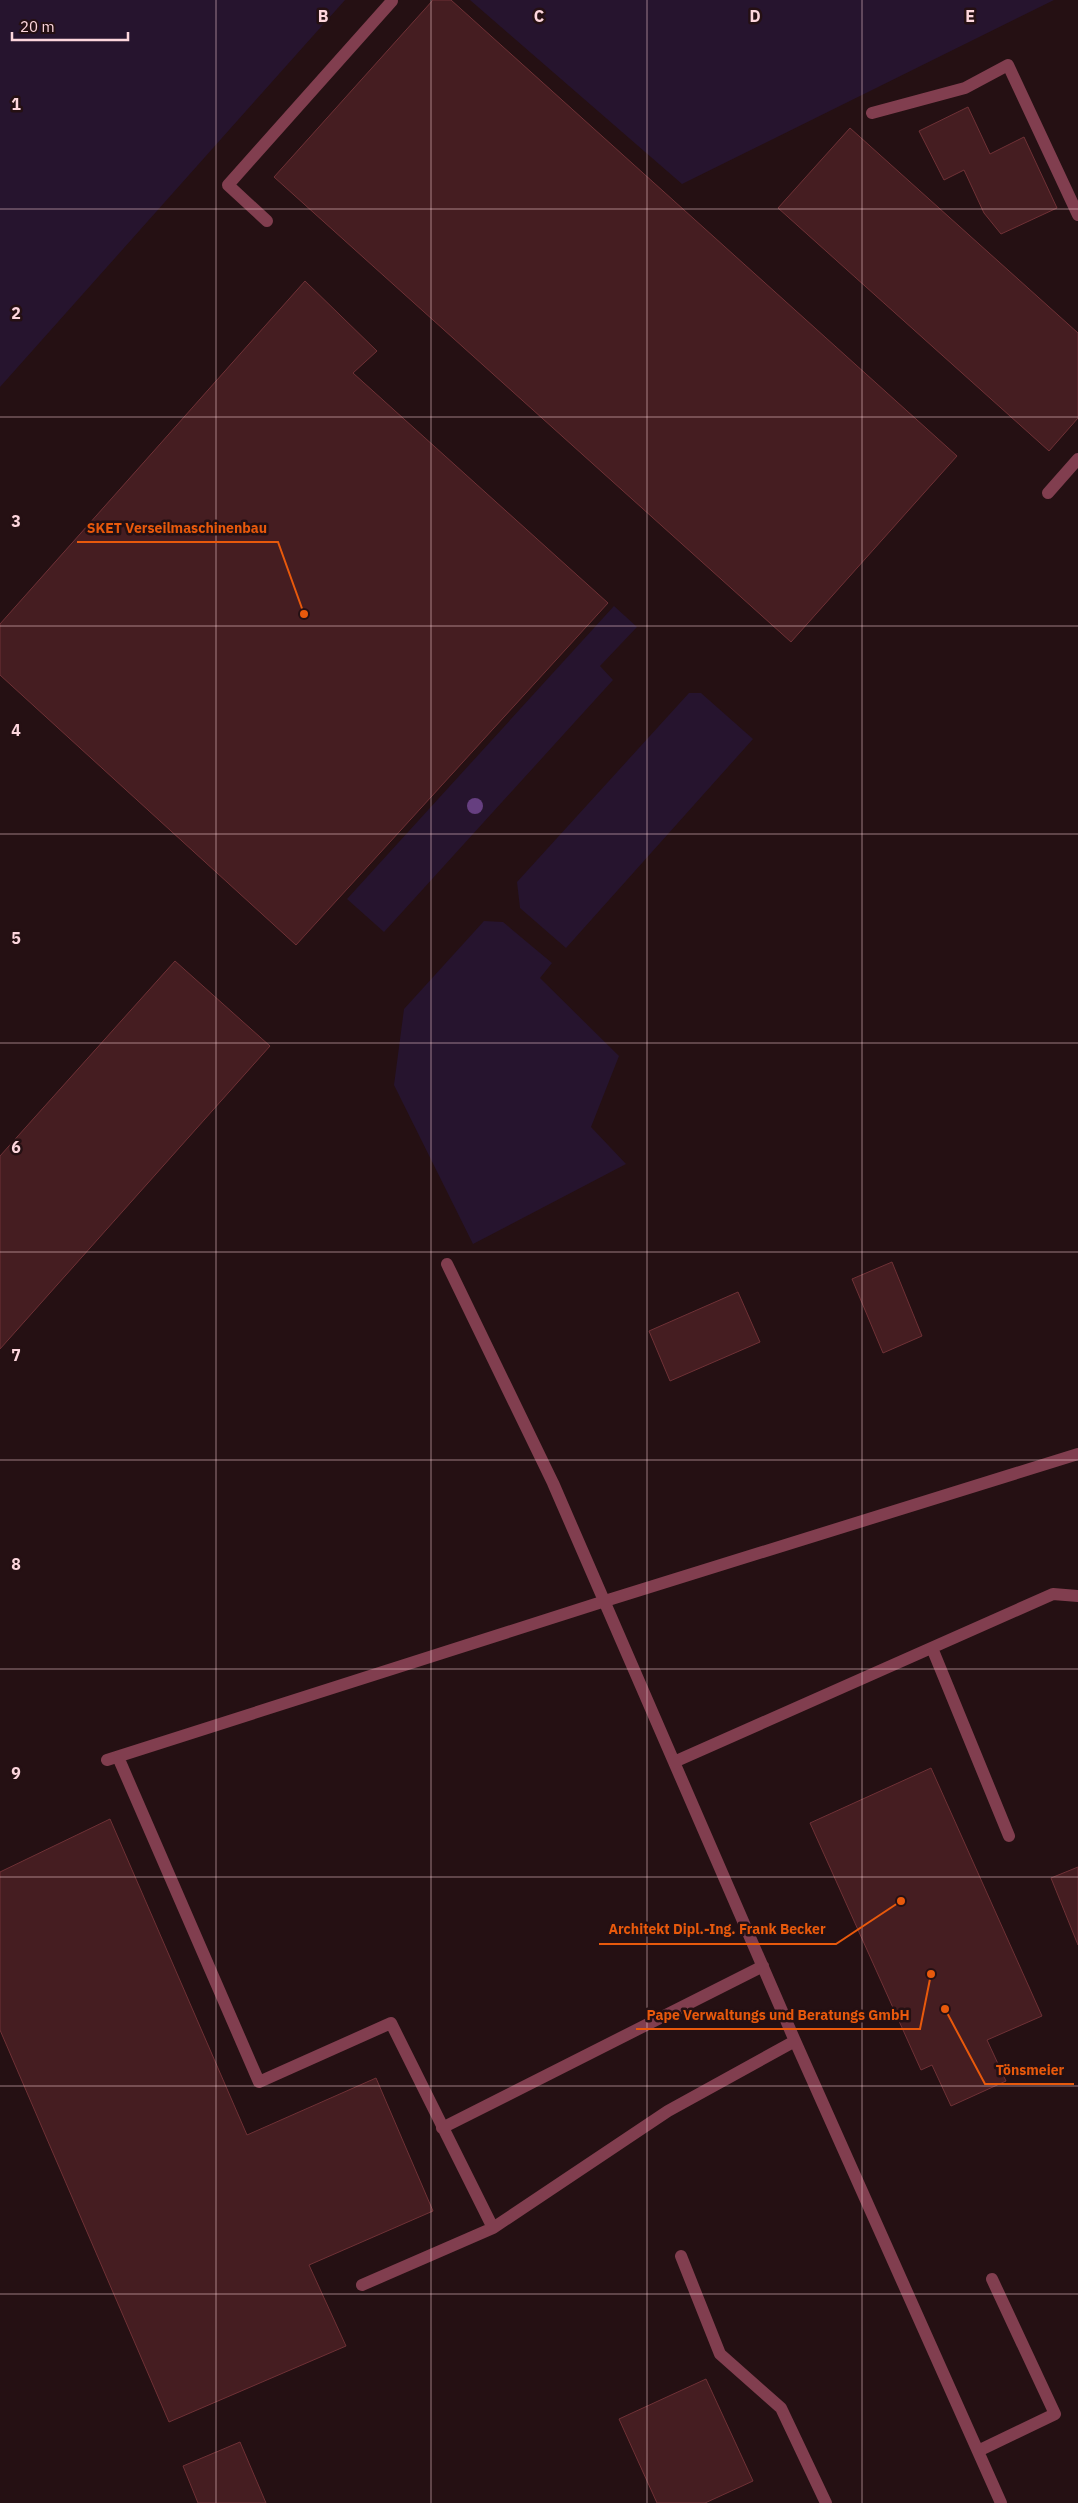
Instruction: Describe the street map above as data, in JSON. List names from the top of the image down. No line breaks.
{"places":["SKET Verseilmaschinenbau","Architekt Dipl.-Ing. Frank Becker","Pape Verwaltungs und Beratungs GmbH","Tönsmeier"],"scale_bar":"20 m","grid":{"columns":["B","C","D","E"],"rows":["1","2","3","4","5","6","7","8","9"]}}
